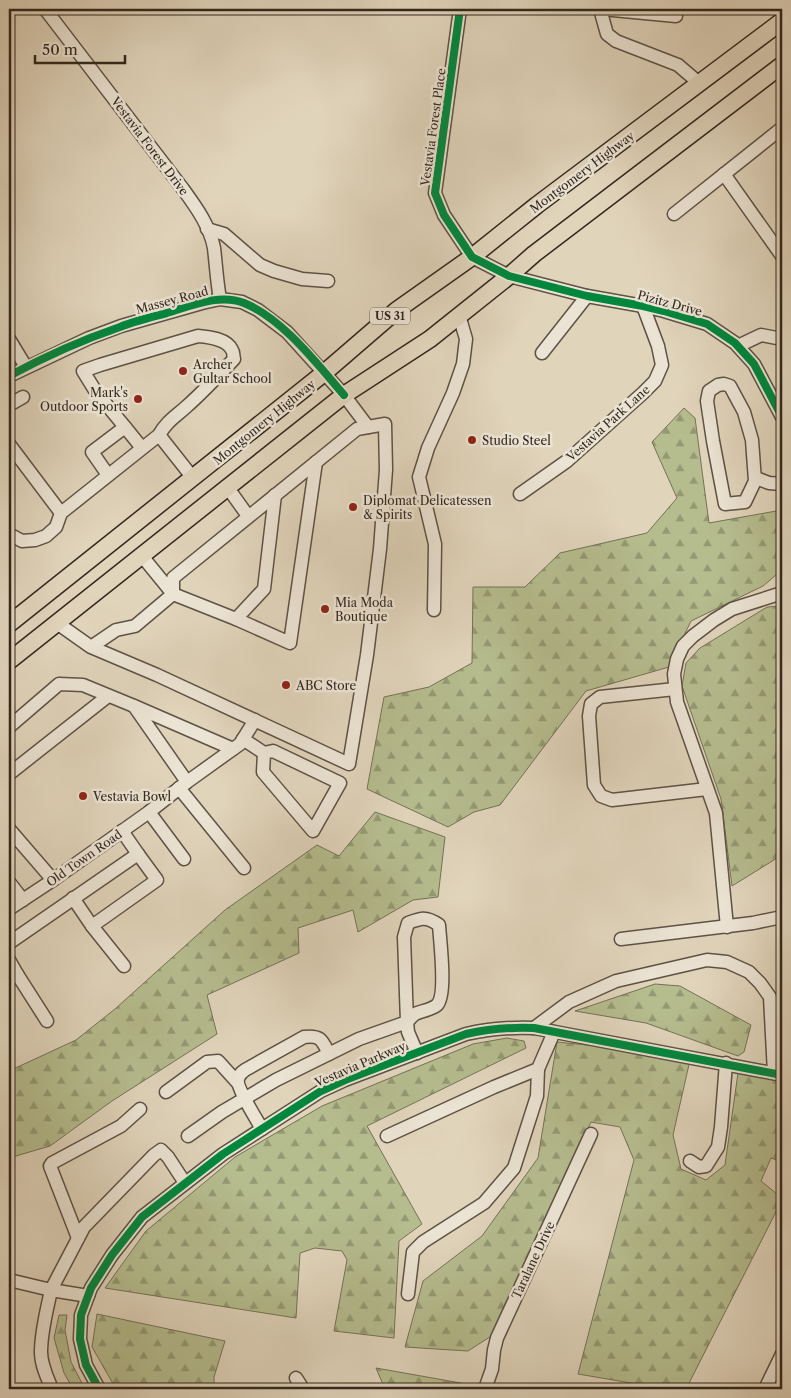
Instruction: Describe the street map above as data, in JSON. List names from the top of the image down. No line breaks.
{"streets":{"main road":["Montgomery Highway","US 31"],"street":["Vestavia Forest Place","Vestavia Forest Drive","Massey Road","Pizitz Drive","Vestavia Park Lane","Old Town Road","Vestavia Parkway","Taralane Drive"]},"crossings":[["Vestavia Forest Place","Montgomery Highway"],["Vestavia Forest Place","Pizitz Drive"],["Vestavia Forest Drive","Massey Road"],["Montgomery Highway","Massey Road"],["Pizitz Drive","Vestavia Park Lane"]],"places":["Archer Gultar School","Mark's Outdoor Sports","Studio Steel","Diplomat Delicatessen & Spirits","Mia Moda Boutique","ABC Store","Vestavia Bowl"],"scale_bar":"50 m"}
